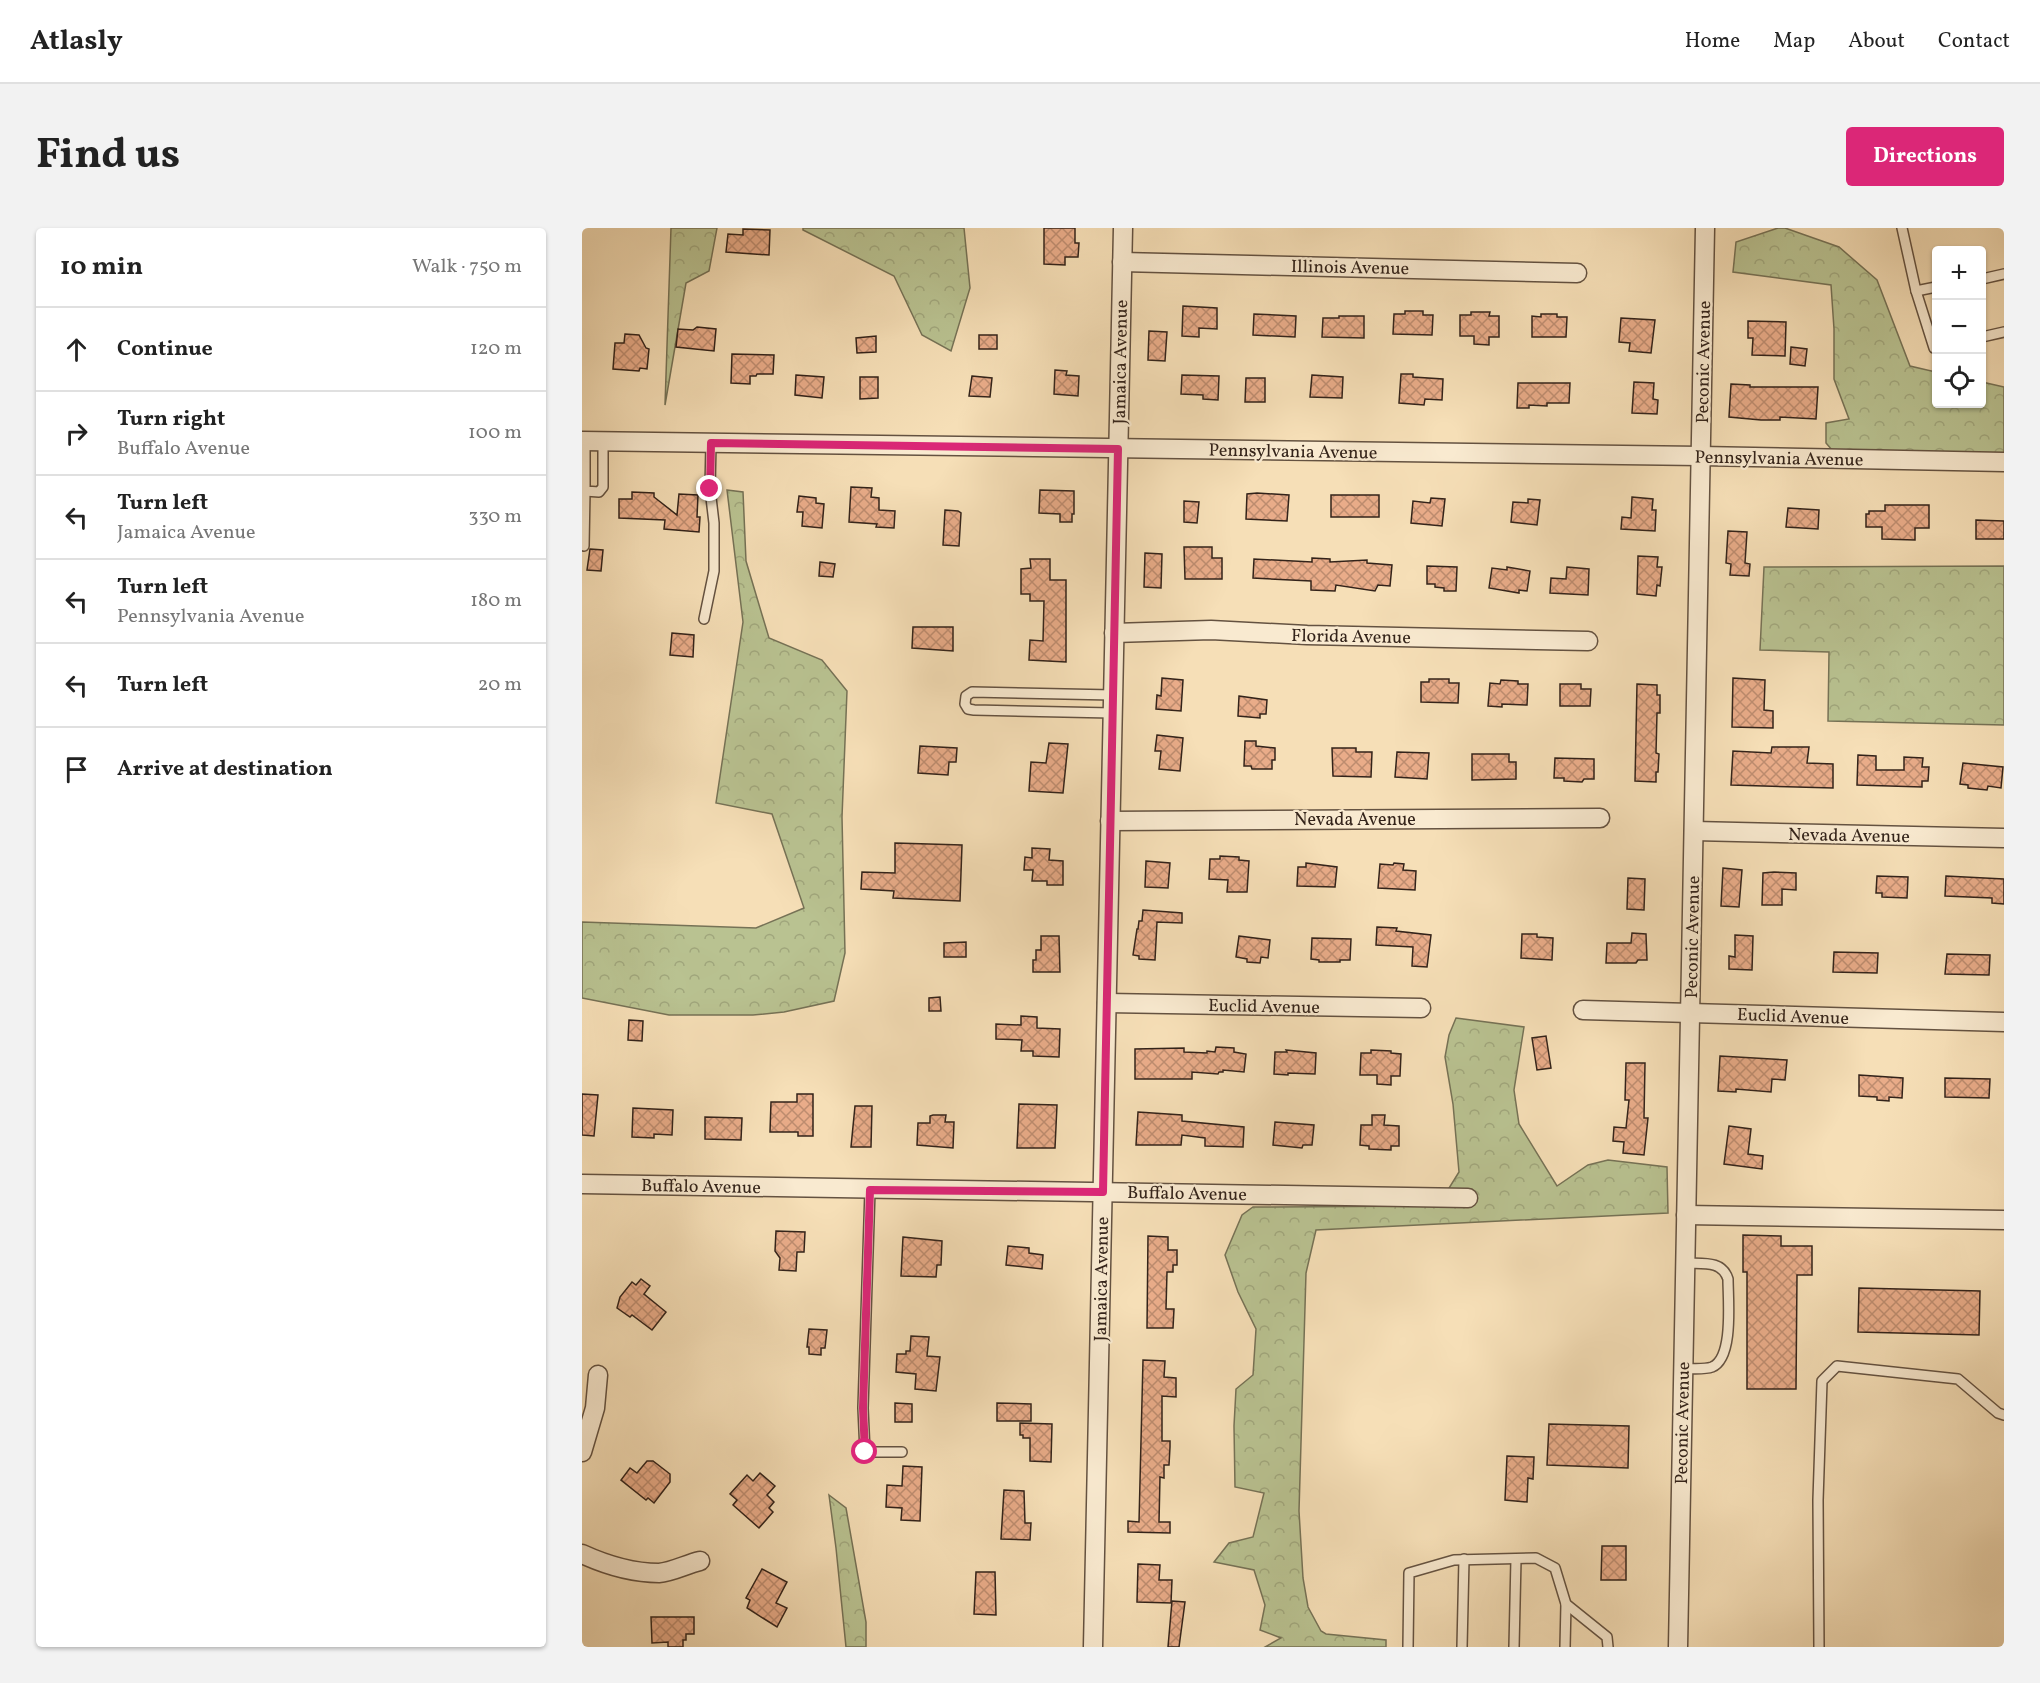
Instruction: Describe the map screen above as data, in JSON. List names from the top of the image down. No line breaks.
{"streets":{"street":["Illinois Avenue","Jamaica Avenue","Peconic Avenue","Pennsylvania Avenue","Florida Avenue","Nevada Avenue","Euclid Avenue","Buffalo Avenue"]},"crossings":[["Illinois Avenue","Jamaica Avenue"],["Jamaica Avenue","Pennsylvania Avenue"],["Jamaica Avenue","Florida Avenue"],["Jamaica Avenue","Nevada Avenue"],["Jamaica Avenue","Euclid Avenue"],["Jamaica Avenue","Buffalo Avenue"],["Peconic Avenue","Pennsylvania Avenue"],["Peconic Avenue","Nevada Avenue"],["Peconic Avenue","Euclid Avenue"]],"page":{"header":"Atlasly","nav":["Home","Map","About","Contact"],"title":"Find us","buttons":"Directions","heading":["10 min","Walk · 750 m"],"map_buttons":["+","−"],"list":[["Continue","120 m"],["Turn right","Buffalo Avenue","100 m"],["Turn left","Jamaica Avenue","330 m"],["Turn left","Pennsylvania Avenue","180 m"],["Turn left","20 m"],"Arrive at destination"]}}
